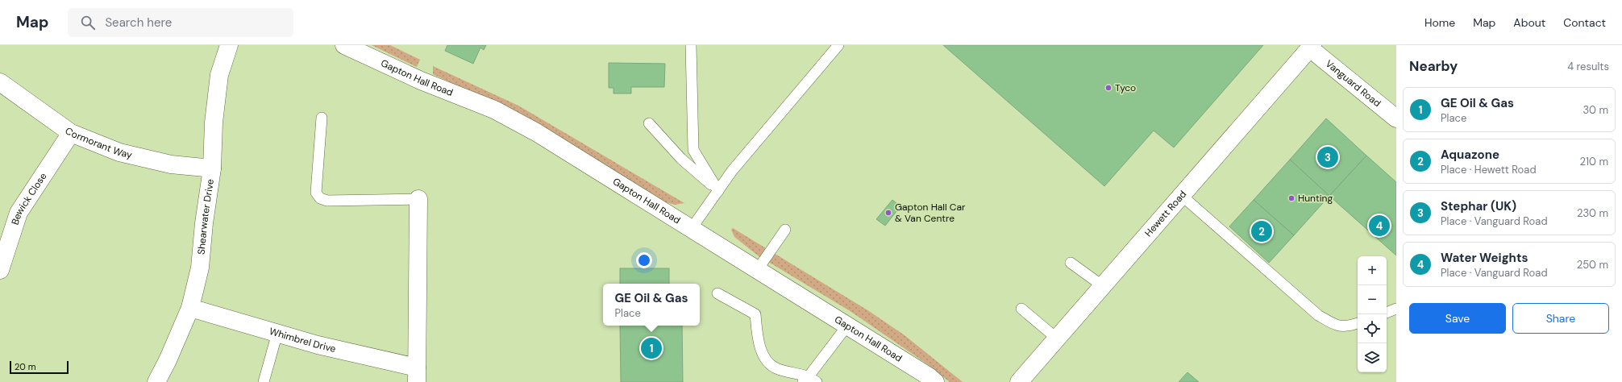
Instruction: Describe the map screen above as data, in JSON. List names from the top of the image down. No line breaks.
{"streets":{"street":["Gapton Hall Road","Vanguard Road","Cormorant Way","Bewick Close","Hewett Road","Shearwater Drive","Whimbrel Drive"]},"crossings":[["Vanguard Road","Hewett Road"],["Cormorant Way","Bewick Close"],["Cormorant Way","Shearwater Drive"],["Shearwater Drive","Whimbrel Drive"]],"places":["Tyco","Hunting","Gapton Hall Car & Van Centre"],"scale_bar":"20 m","page":{"header":"Map","search":"Search here","nav":["Home","Map","About","Contact"],"heading":["Nearby","4 results"],"list":[{"mark":"1","name":"GE Oil & Gas","note":"Place","value":"30 m"},{"mark":"2","name":"Aquazone","note":"Place · Hewett Road","value":"210 m"},{"mark":"3","name":"Stephar (UK)","note":"Place · Vanguard Road","value":"230 m"},{"mark":"4","name":"Water Weights","note":"Place · Vanguard Road","value":"250 m"}],"pins":["3","4","2","1"],"map_buttons":["+","−"],"popup":["GE Oil & Gas","Place"],"buttons":["Save","Share"],"scale":"20 m"}}
